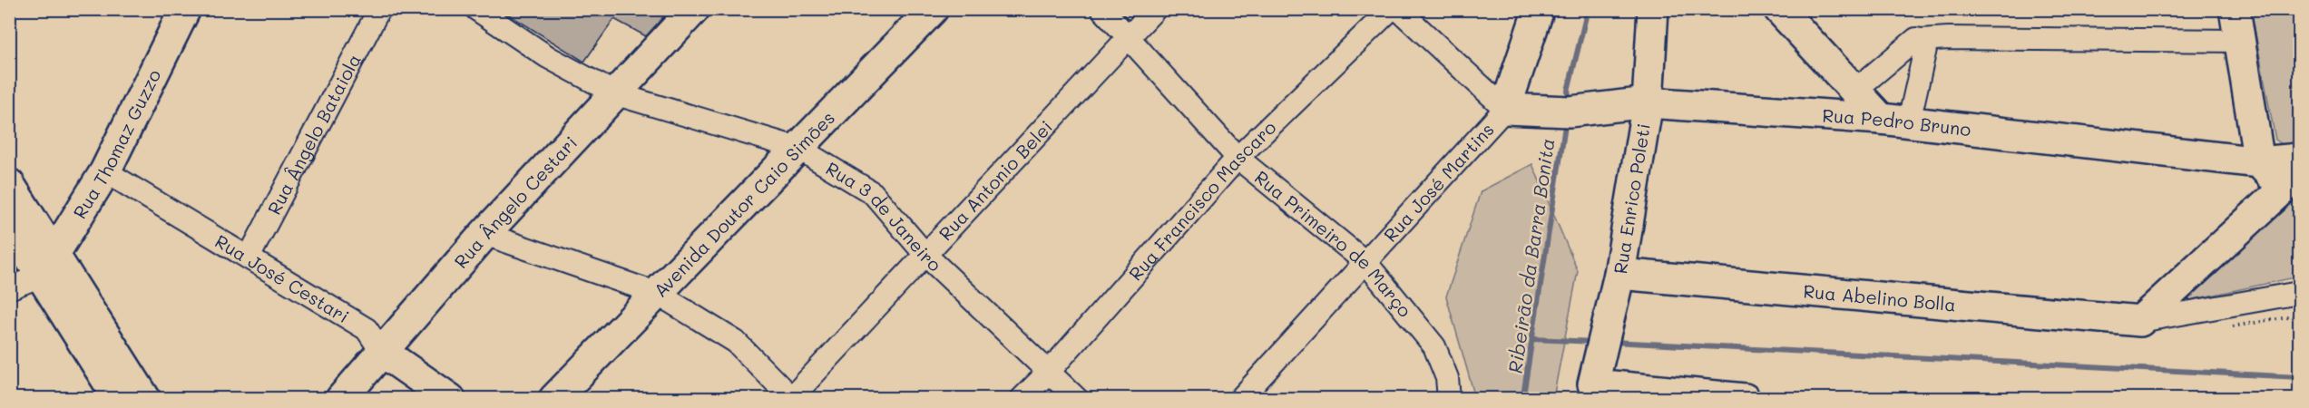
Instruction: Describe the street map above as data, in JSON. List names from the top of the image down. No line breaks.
{"streets":{"street":["Rua Pedro Bruno","Rua Ângelo Bataiola","Rua Thomaz Guzzo","Rua Antonio Belei","Rua José Martins","Rua Enrico Poleti","Rua Francisco Mascaro","Rua Ângelo Cestari","Avenida Doutor Caio Simões","Rua 3 de Janeiro","Rua Primeiro de Março","Rua José Cestari","Rua Abelino Bolla"]},"crossings":[["Rua Pedro Bruno","Rua José Martins"],["Rua Pedro Bruno","Rua Enrico Poleti"],["Rua Ângelo Bataiola","Rua José Cestari"],["Rua Thomaz Guzzo","Rua José Cestari"],["Rua Antonio Belei","Rua 3 de Janeiro"],["Rua Antonio Belei","Rua Primeiro de Março"],["Rua José Martins","Rua Primeiro de Março"],["Rua Enrico Poleti","Rua Abelino Bolla"],["Rua Francisco Mascaro","Rua 3 de Janeiro"],["Rua Francisco Mascaro","Rua Primeiro de Março"],["Rua Ângelo Cestari","Rua 3 de Janeiro"],["Rua Ângelo Cestari","Rua José Cestari"],["Avenida Doutor Caio Simões","Rua 3 de Janeiro"]],"water":["Ribeirão da Barra Bonita"]}
